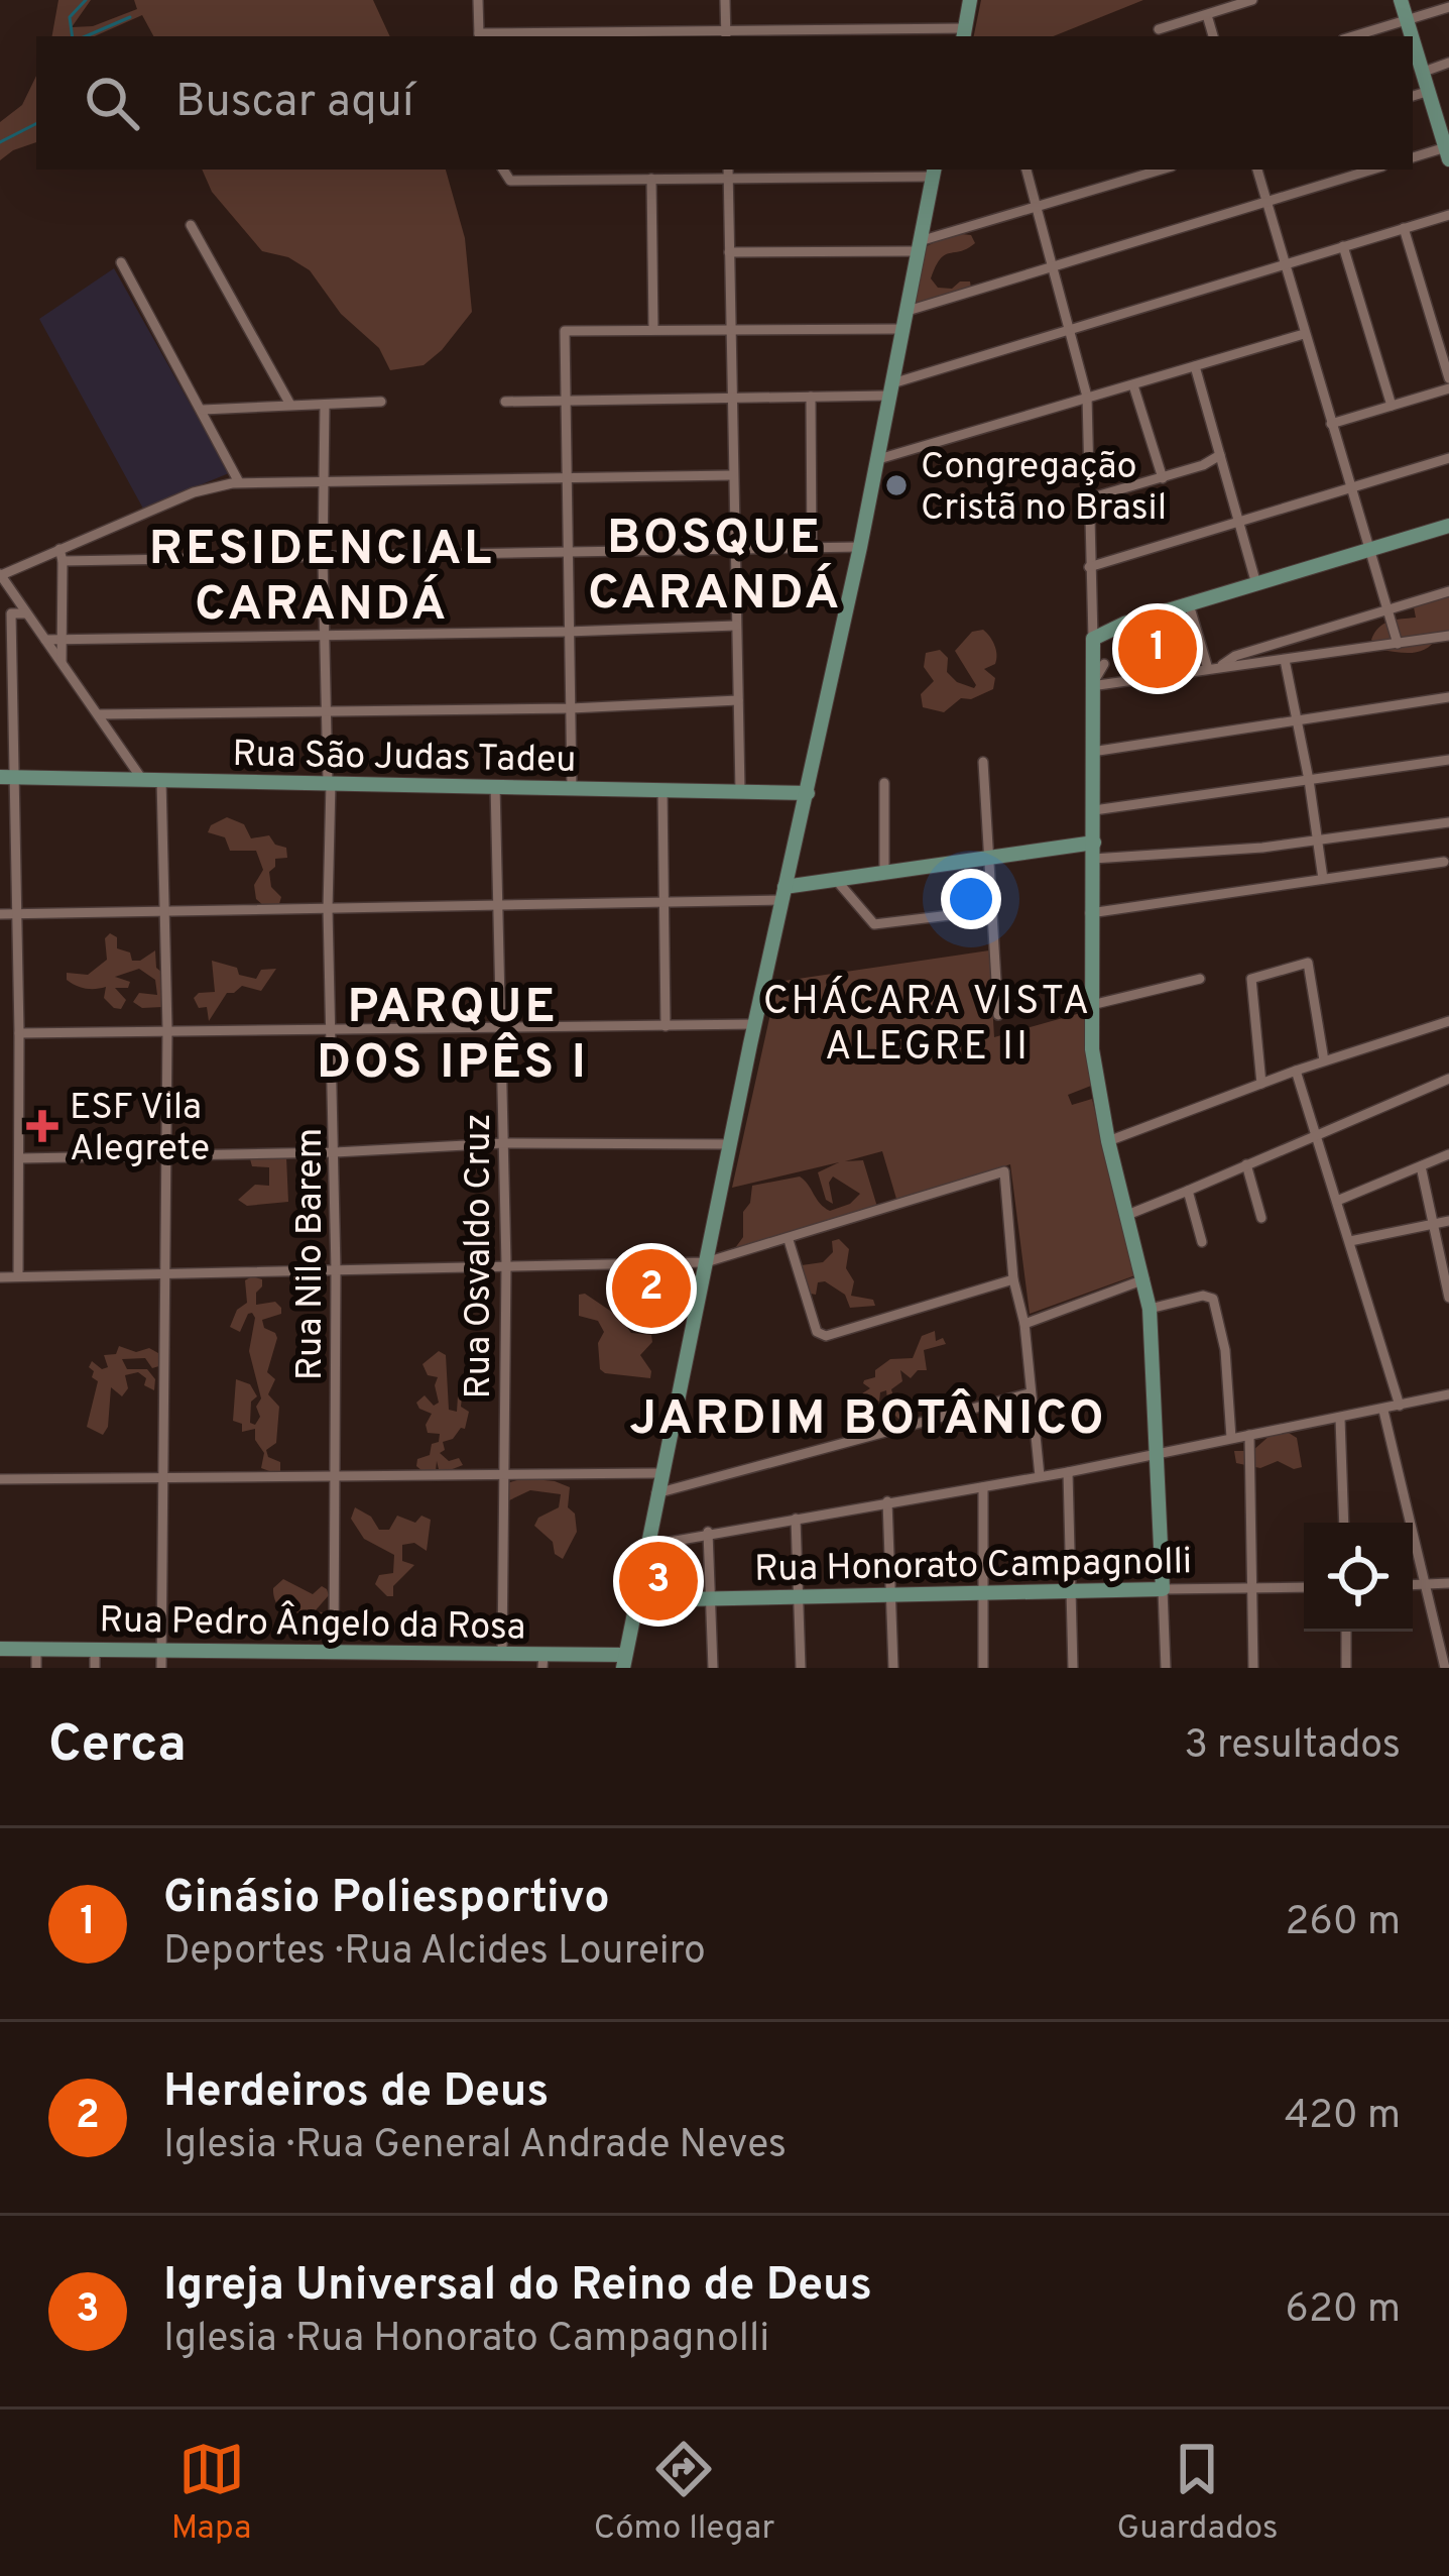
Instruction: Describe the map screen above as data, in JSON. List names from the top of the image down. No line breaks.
{"streets":{"street":["Rua São Judas Tadeu","Rua Nilo Barem","Rua Osvaldo Cruz","Rua Honorato Campagnolli","Rua Pedro Ângelo da Rosa"]},"crossings":[["Rua São Judas Tadeu","Rua Nilo Barem"],["Rua São Judas Tadeu","Rua Osvaldo Cruz"],["Rua Nilo Barem","Rua Pedro Ângelo da Rosa"],["Rua Osvaldo Cruz","Rua Pedro Ângelo da Rosa"]],"districts":["BOSQUE CARANDÁ","RESIDENCIAL CARANDÁ","CHÁCARA VISTA ALEGRE II","PARQUE DOS IPÊS I","JARDIM BOTÂNICO"],"places":{"other":["Congregação Cristã no Brasil"],"health":["ESF Vila Alegrete"]},"page":{"search":"Buscar aquí","pins":["1","2","3"],"heading":["Cerca","3 resultados"],"list":[{"mark":"1","name":"Ginásio Poliesportivo","note":"Deportes · Rua Alcides Loureiro","value":"260 m"},{"mark":"2","name":"Herdeiros de Deus","note":"Iglesia · Rua General Andrade Neves","value":"420 m"},{"mark":"3","name":"Igreja Universal do Reino de Deus","note":"Iglesia · Rua Honorato Campagnolli","value":"620 m"}],"nav":["Mapa","Cómo llegar","Guardados"]}}
